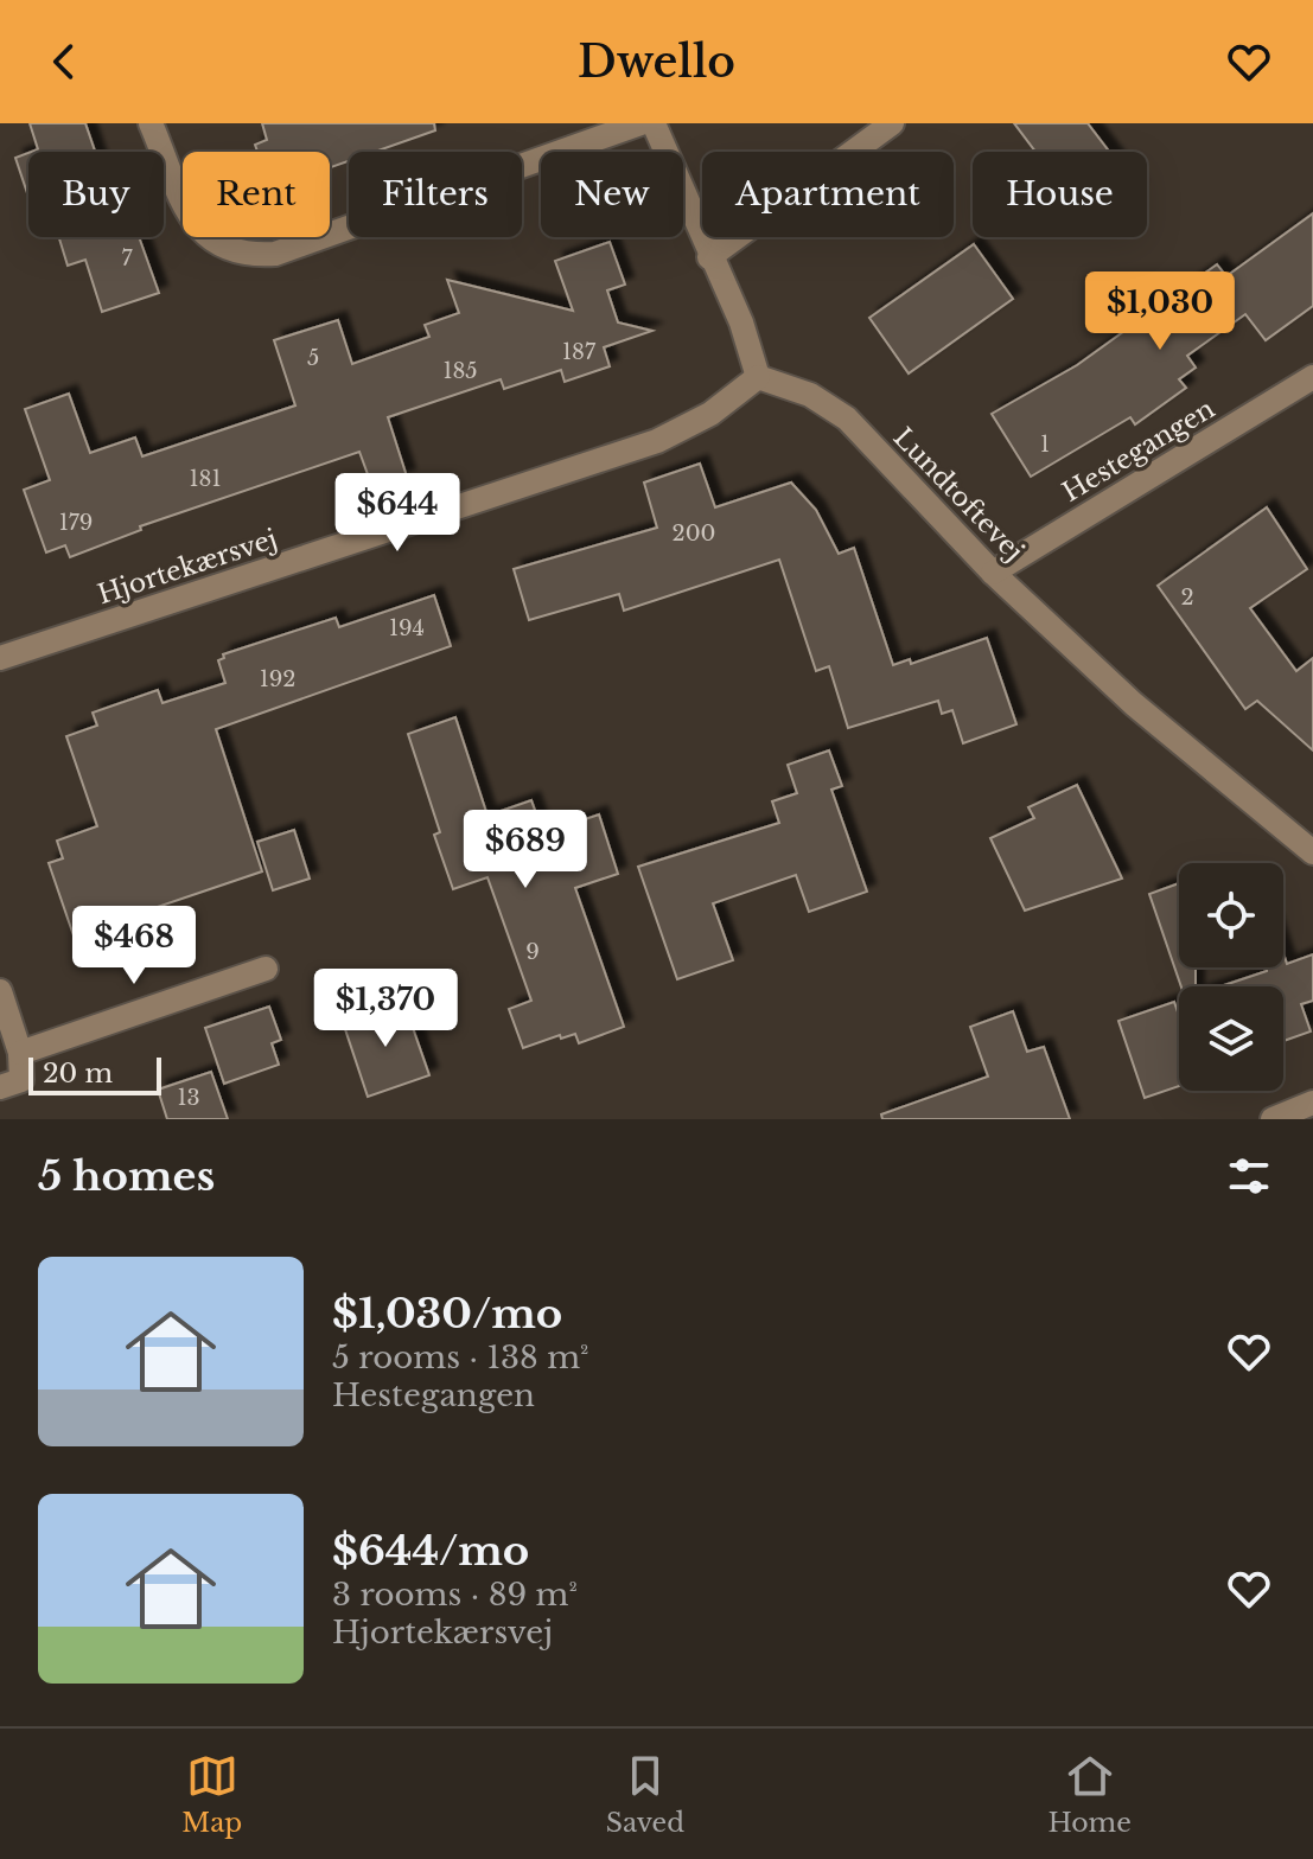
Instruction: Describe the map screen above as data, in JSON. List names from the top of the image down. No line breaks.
{"streets":{"street":["Hestegangen","Lundtoftevej","Hjortekærsvej"]},"crossings":[["Hestegangen","Lundtoftevej"],["Lundtoftevej","Hjortekærsvej"]],"house_numbers":["7","187","5","185","1","181","179","200","2","194","192","9","13"],"scale_bar":"20 m","page":{"header":"Dwello","chip":["Buy","Rent","Filters","New","Apartment","House"],"price":["$1,030","$644","$689","$468","$1,370"],"scale":"20 m","heading":"5 homes","list":[{"name":"$1,030/mo","note":"5 rooms · 138 m² · Hestegangen"},{"name":"$644/mo","note":"3 rooms · 89 m² · Hjortekærsvej"}],"tabs":["Map","Saved","Home"]}}
